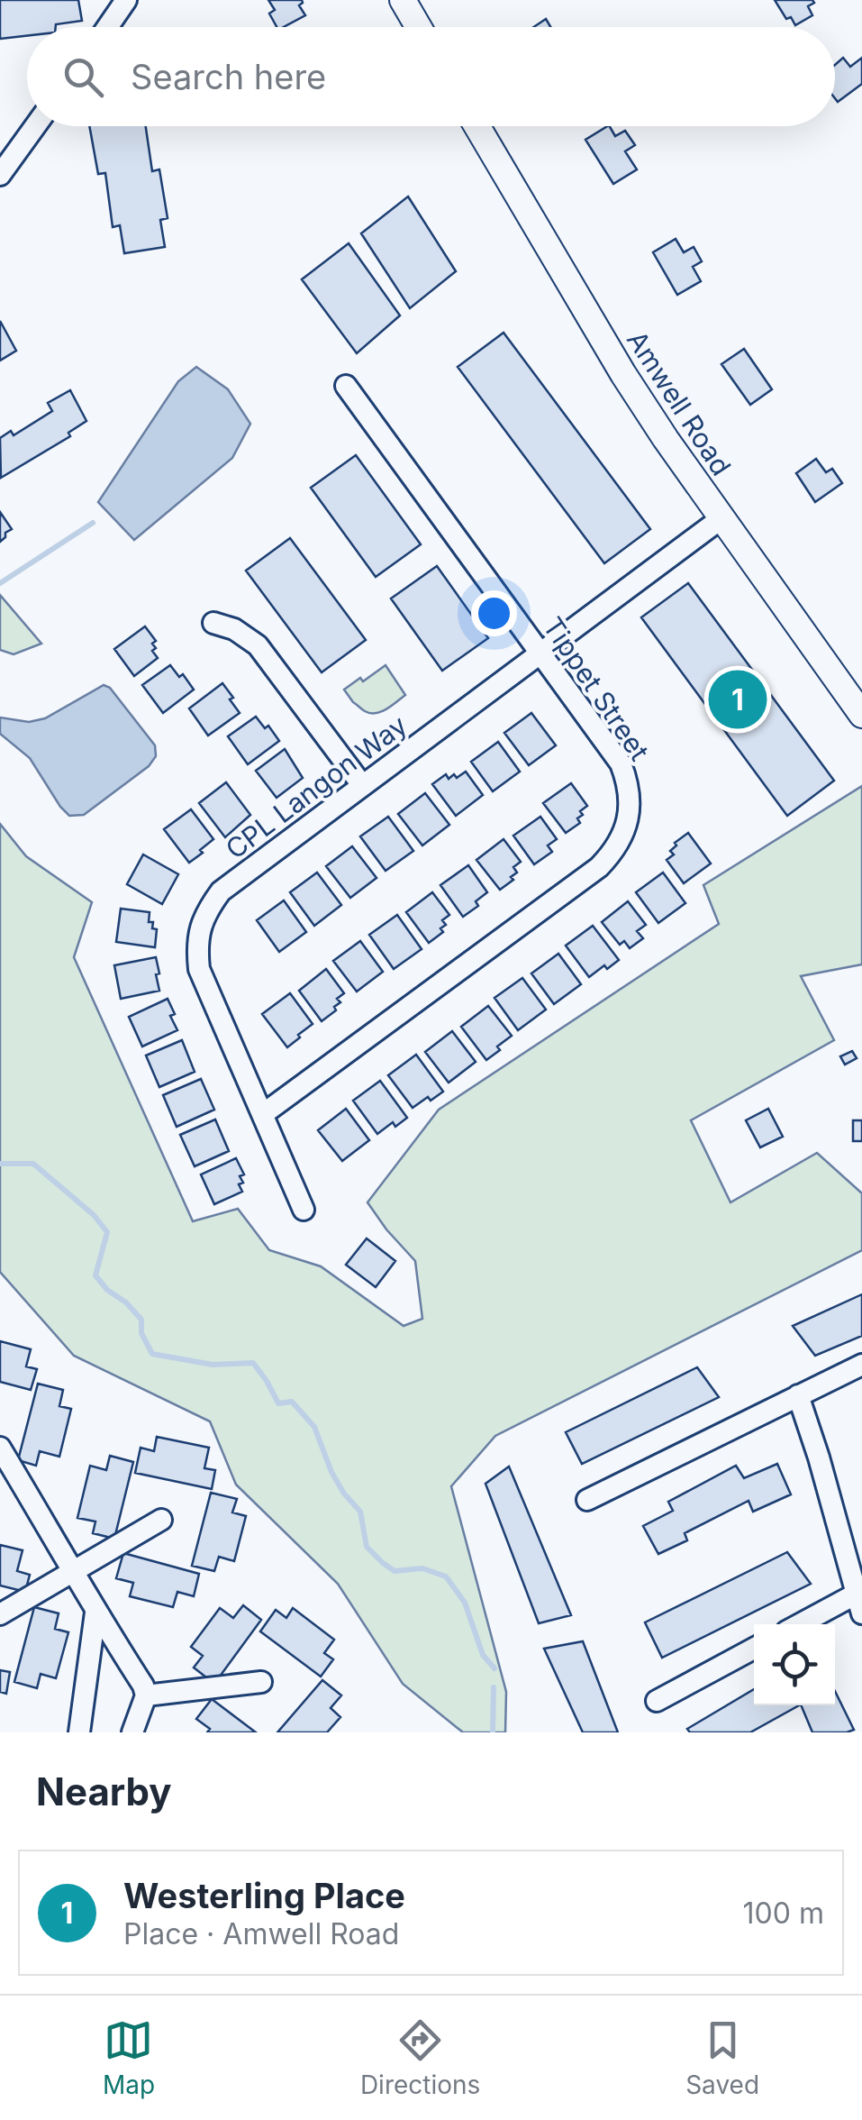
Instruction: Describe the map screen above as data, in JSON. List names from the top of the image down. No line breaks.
{"streets":{"main road":["Amwell Road"],"street":["Tippet Street","CPL Langon Way"]},"crossings":[["Amwell Road","CPL Langon Way"],["Tippet Street","CPL Langon Way"]],"page":{"search":"Search here","pins":"1","heading":"Nearby","list":[{"mark":"1","name":"Westerling Place","note":"Place · Amwell Road","value":"100 m"}],"nav":["Map","Directions","Saved"]}}
